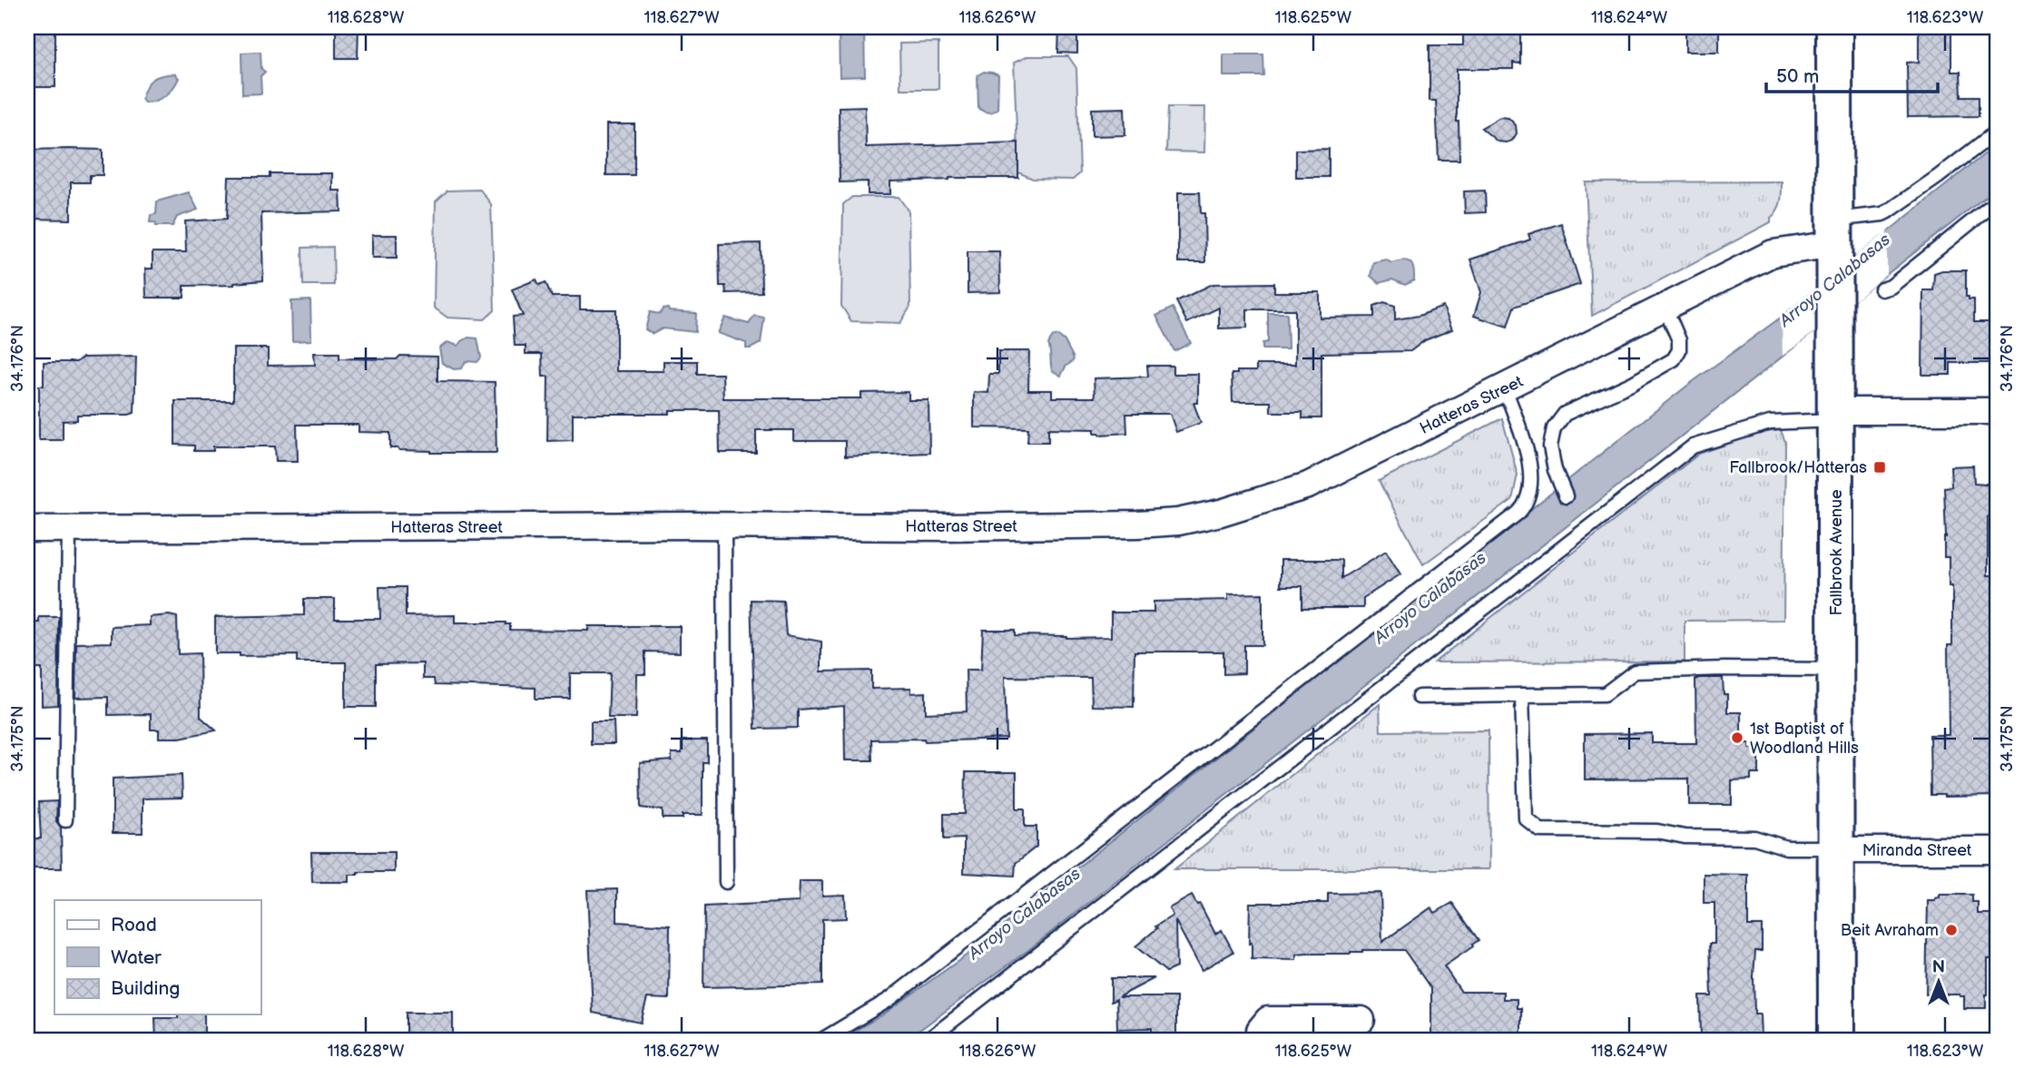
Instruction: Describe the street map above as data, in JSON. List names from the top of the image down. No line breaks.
{"streets":{"main road":["Fallbrook Avenue"],"street":["Hatteras Street","Miranda Street"]},"crossings":[["Hatteras Street","Fallbrook Avenue"],["Fallbrook Avenue","Miranda Street"]],"water":["Arroyo Calabasas"],"places":{"transit":["Fallbrook/Hatteras"],"other":["1st Baptist of Woodland Hills","Beit Avraham"]},"legend":["Road","Water","Building"],"scale_bar":"50 m","north":"top","coordinates":["118.628°W","118.627°W","118.626°W","118.625°W","118.624°W","118.623°W","34.176°N","34.175°N"]}
